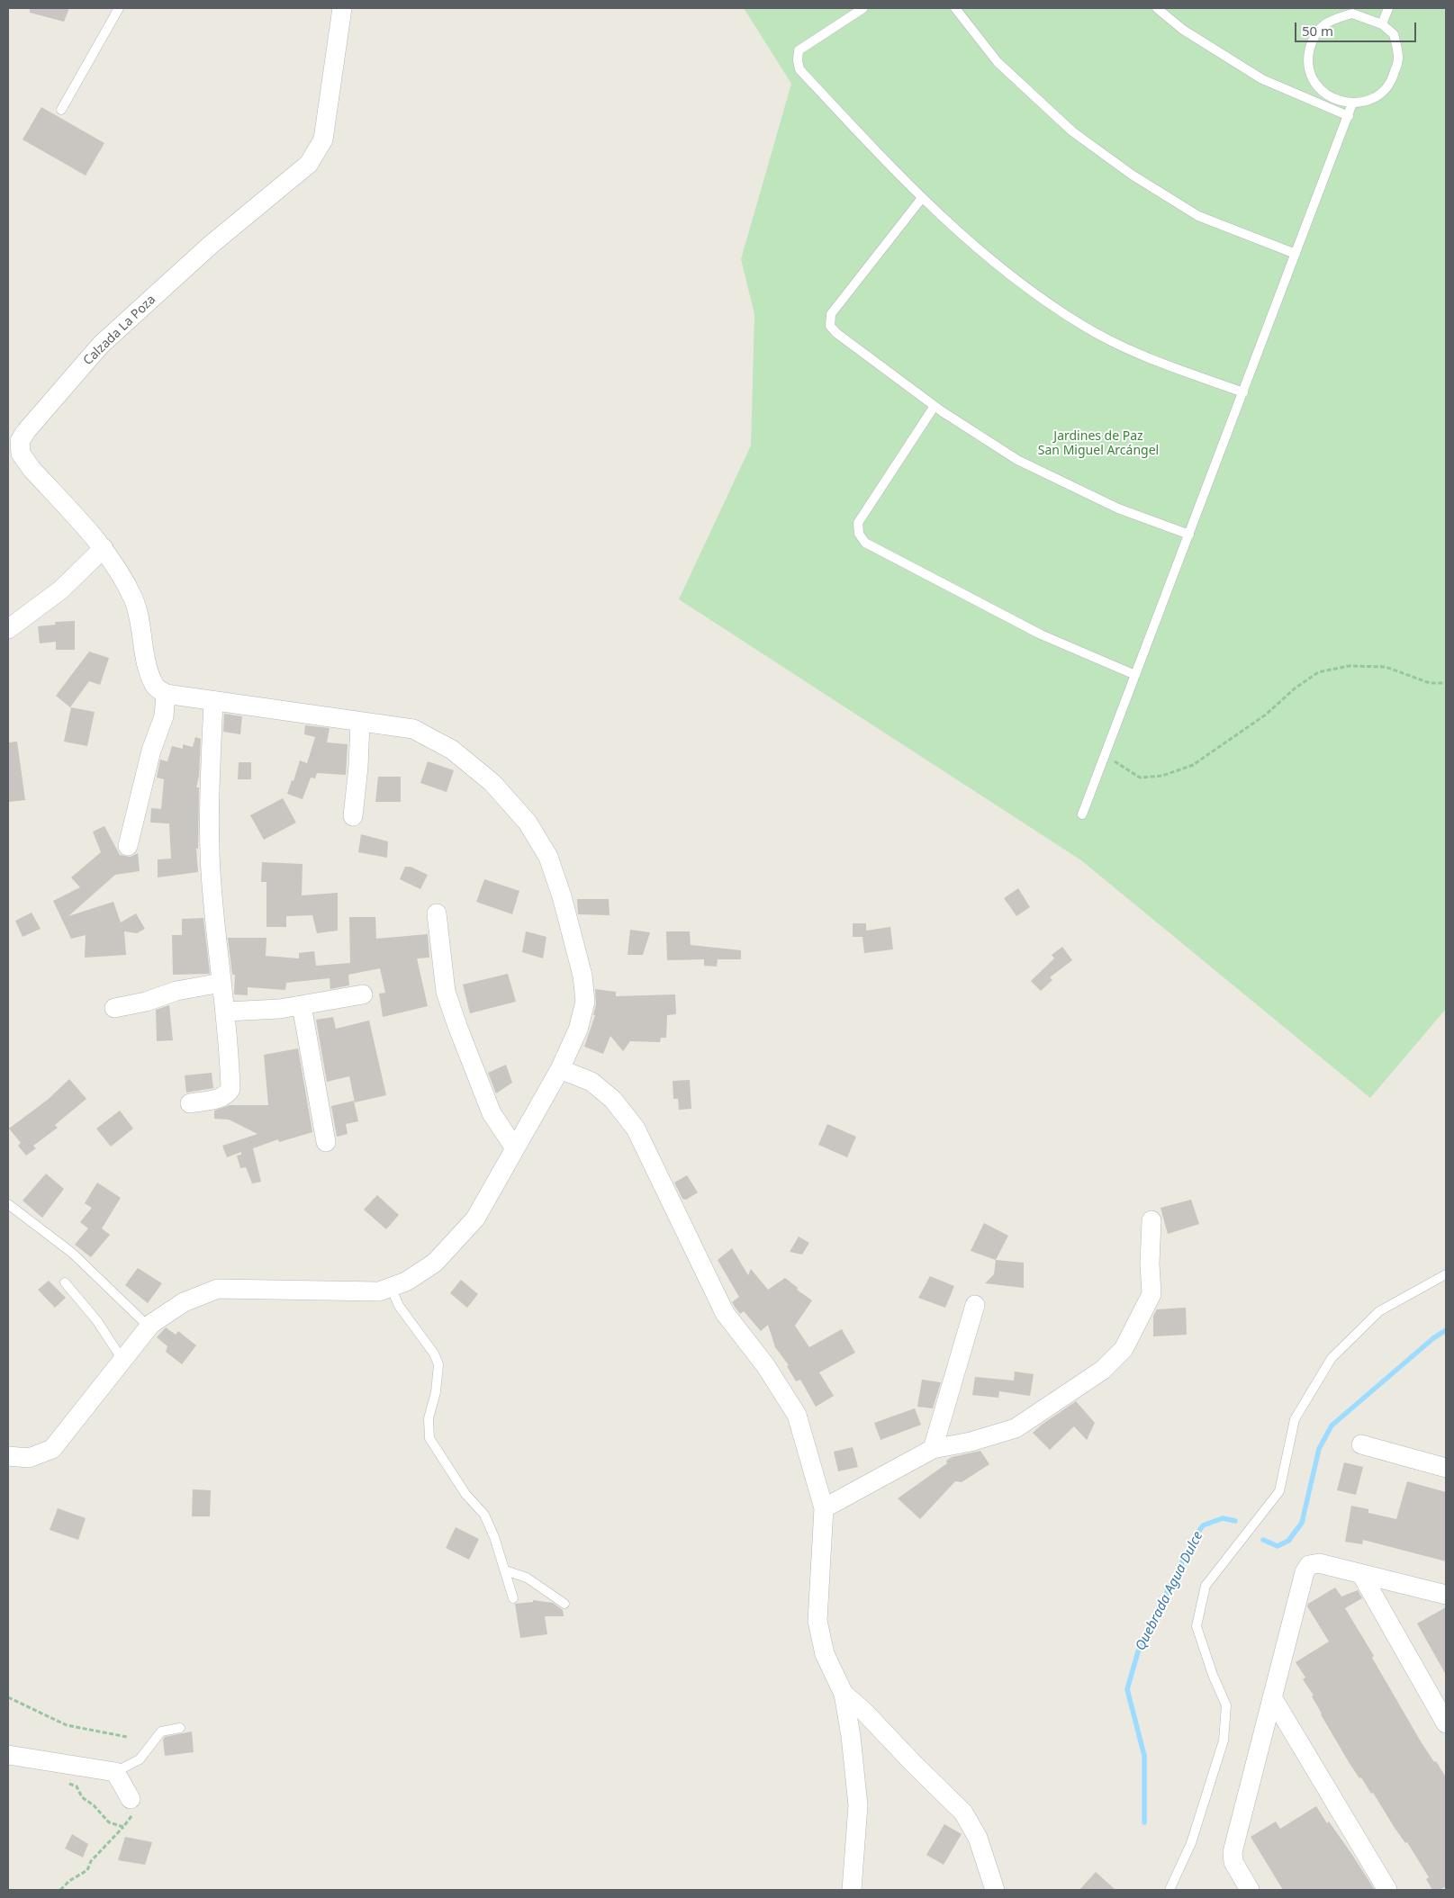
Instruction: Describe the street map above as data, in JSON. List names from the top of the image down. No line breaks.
{"streets":{"street":["Calzada La Poza"]},"water":["Quebrada Agua Dulce"],"parks":["Jardines de Paz San Miguel Arcángel"],"scale_bar":"50 m"}
